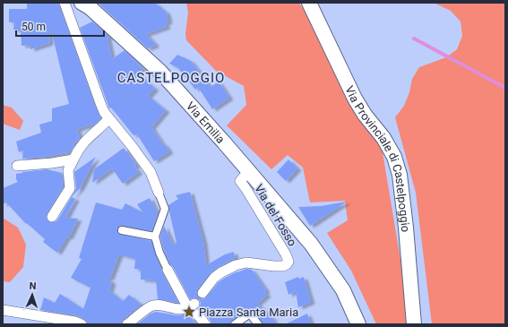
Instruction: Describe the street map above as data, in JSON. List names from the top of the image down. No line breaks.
{"streets":{"main road":["Via Emilia","Via Provinciale di Castelpoggio"],"street":["Via del Fosso"]},"crossings":[["Via Emilia","Via del Fosso"]],"districts":["CASTELPOGGIO"],"places":{"place":["Piazza Santa Maria"]},"scale_bar":"50 m","north":"top"}
